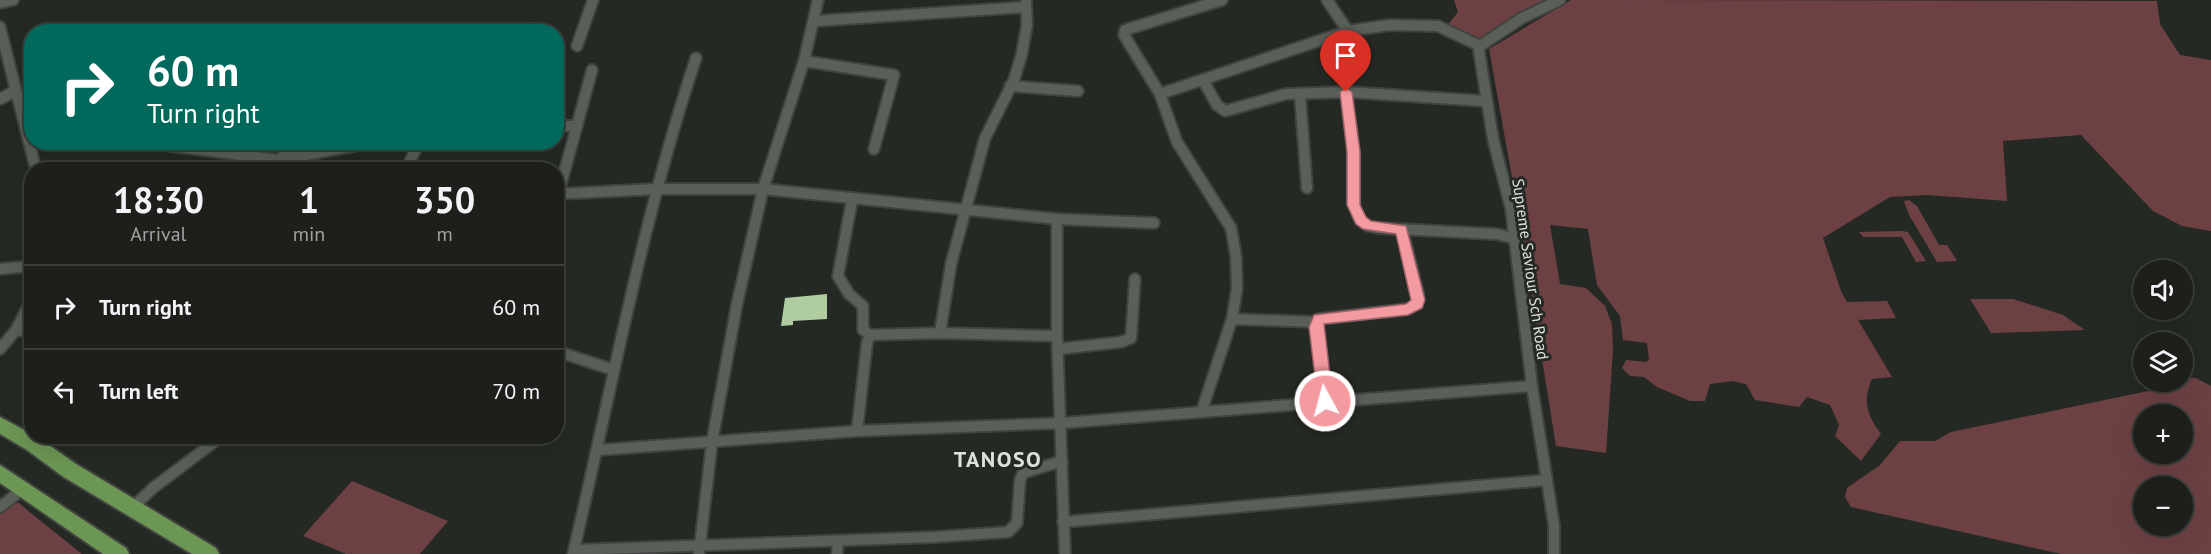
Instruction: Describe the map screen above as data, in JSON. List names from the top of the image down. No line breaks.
{"streets":{"street":["Supreme Saviour Sch Road"]},"districts":["TANOSO"],"page":{"turn":["60 m","Turn right"],"eta":["18:30","Arrival","1","min","350","m"],"map_buttons":["+","−"],"list":[{"name":"Turn right","value":"60 m"},{"name":"Turn left","value":"70 m"}]}}
